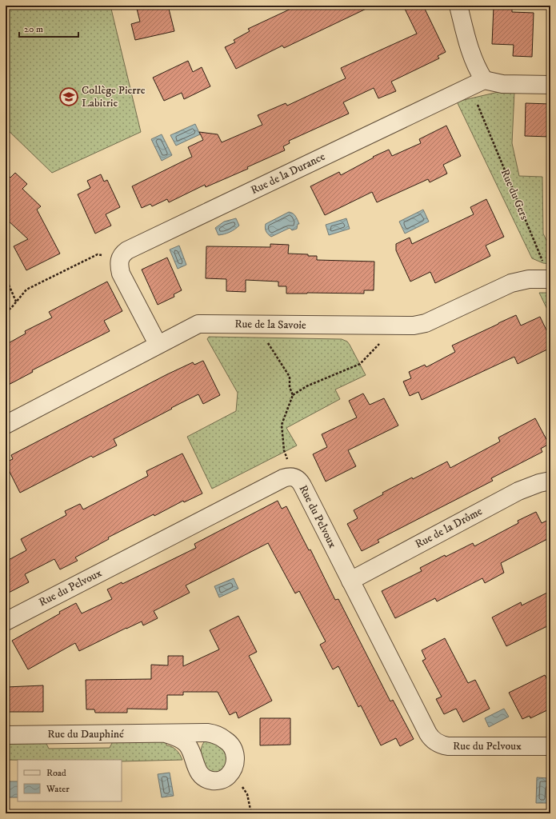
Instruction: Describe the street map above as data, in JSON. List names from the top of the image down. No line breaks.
{"streets":{"street":["Rue de la Durance","Rue de la Savoie","Rue du Pelvoux","Rue de la Drôme","Rue du Dauphiné"],"path":["Rue du Gers"]},"crossings":[["Rue de la Durance","Rue du Gers"],["Rue du Gers","Rue de la Savoie"],["Rue du Pelvoux","Rue de la Drôme"]],"places":{"school or university":["Collège Pierre Labitrie"]},"legend":["Road","Water"],"scale_bar":"20 m"}
